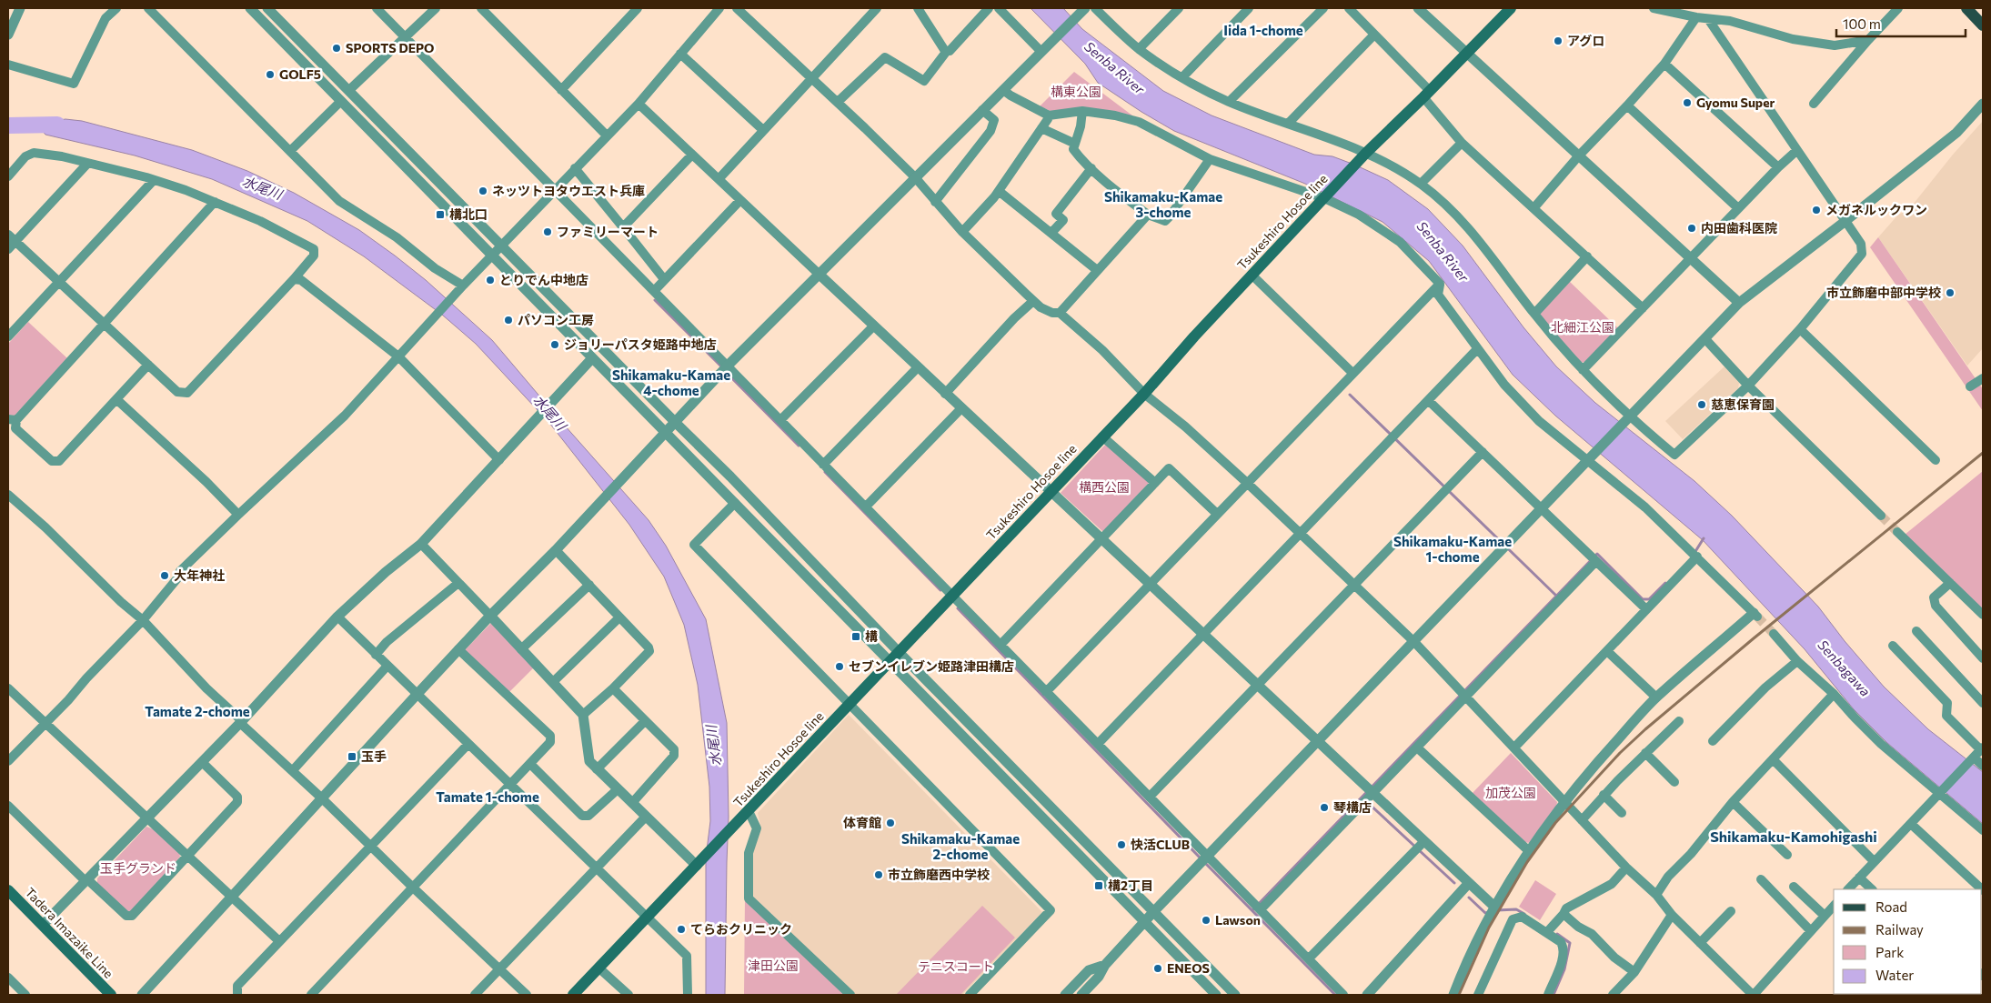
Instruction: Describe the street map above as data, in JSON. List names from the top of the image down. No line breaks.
{"streets":{"main road":["Tsukeshiro Hosoe line","Tadera Imazaike Line"]},"districts":["Iida 1-chome","Shikamaku-Kamae 3-chome","Shikamaku-Kamae 4-chome","Shikamaku-Kamae 1-chome","Tamate 2-chome","Tamate 1-chome","Shikamaku-Kamohigashi","Shikamaku-Kamae 2-chome"],"water":["Senba River","水尾川","Senbagawa"],"parks":["構東公園","北細江公園","構西公園","加茂公園","玉手グランド","津田公園","テニスコート"],"places":{"other":["アグロ","SPORTS DEPO","GOLF5","Gyomu Super","ネッツトヨタウエスト兵庫","メガネルックワン","内田歯科医院","ファミリーマート","とりでん中地店","市立飾磨中部中学校","パソコン工房","ジョリーパスタ姫路中地店","慈恵保育園","大年神社","セブンイレブン姫路津田構店","琴構店","体育館","快活CLUB","市立飾磨西中学校","Lawson","てらおクリニック","ENEOS"],"transit":["構北口","構","玉手","構2丁目"]},"legend":["Road","Railway","Park","Water"],"scale_bar":"100 m"}
